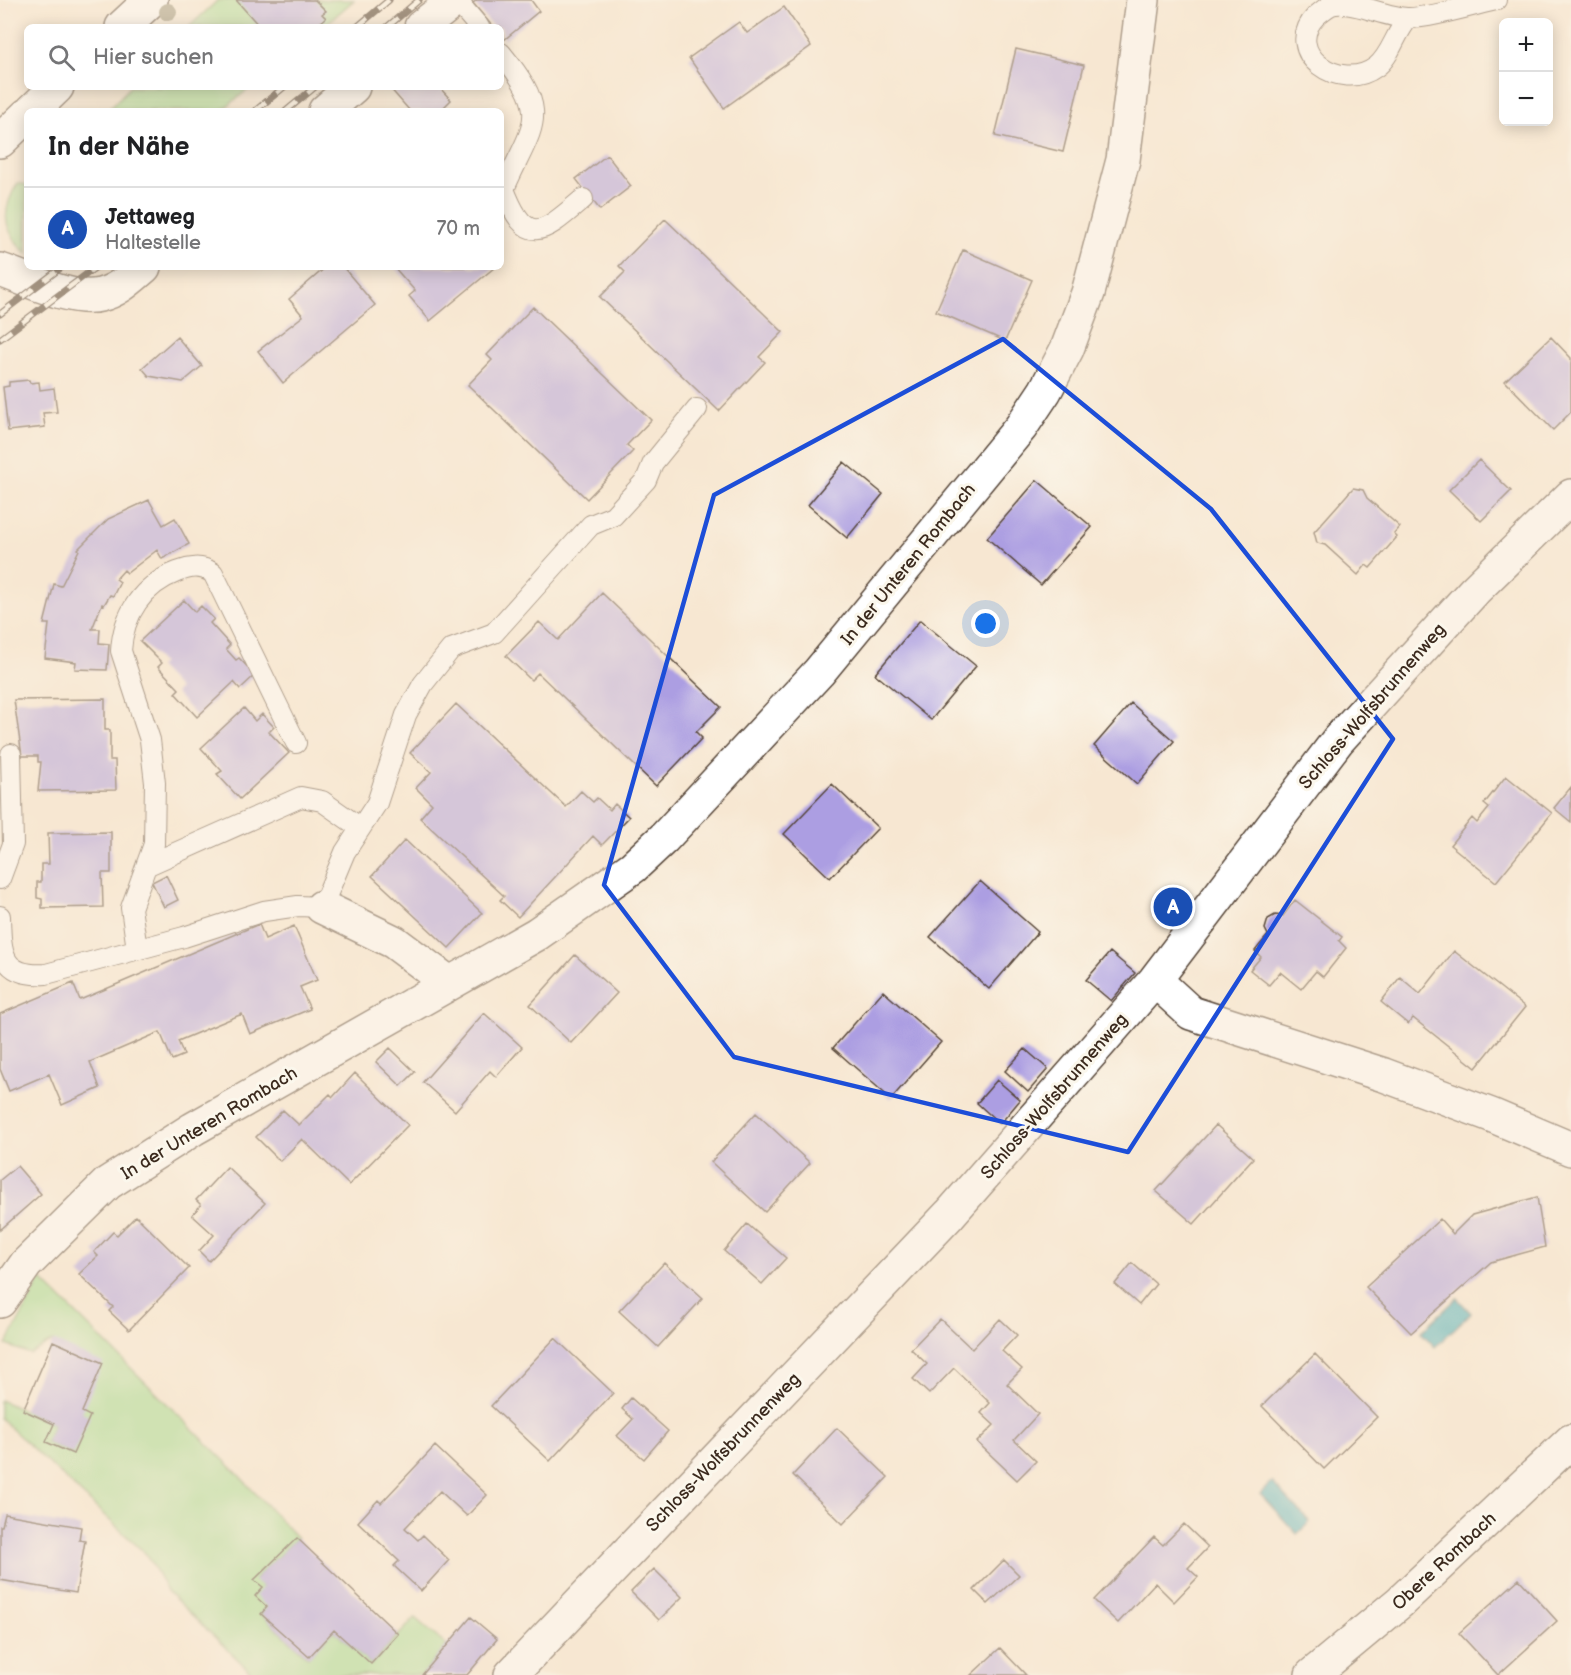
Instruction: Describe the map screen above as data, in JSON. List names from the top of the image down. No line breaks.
{"streets":{"street":["In der Unteren Rombach","Schloss-Wolfsbrunnenweg","Obere Rombach"]},"page":{"map_buttons":["+","−"],"search":"Hier suchen","heading":"In der Nähe","list":[{"mark":"A","name":"Jettaweg","note":"Haltestelle","value":"70 m"}],"pins":"A"}}
